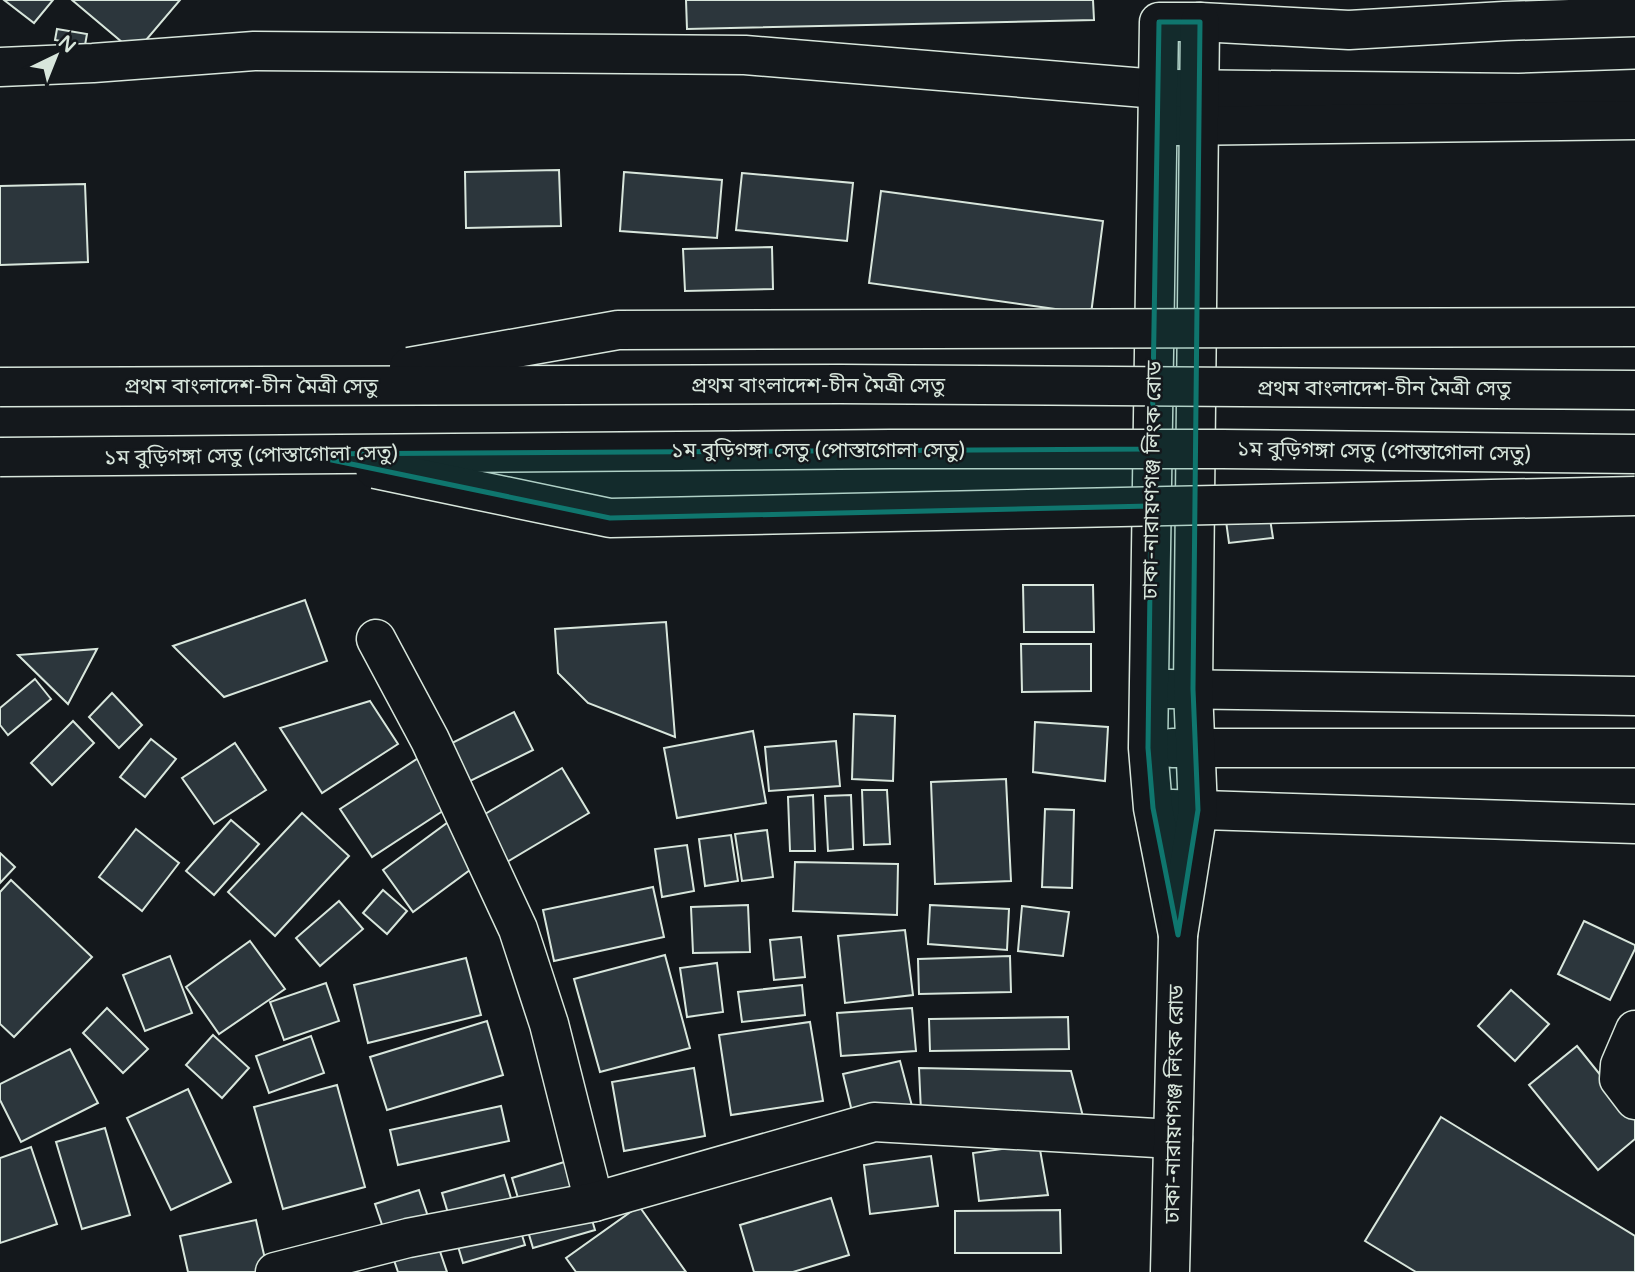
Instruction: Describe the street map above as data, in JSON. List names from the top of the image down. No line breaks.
{"streets":{"main road":["প্রথম বাংলাদেশ-চীন মৈত্রী সেতু","১ম বুড়িগঙ্গা সেতু (পোস্তাগোলা সেতু)","ঢাকা-নারায়ণগঞ্জ লিংক রোড"]},"north":"top right"}
